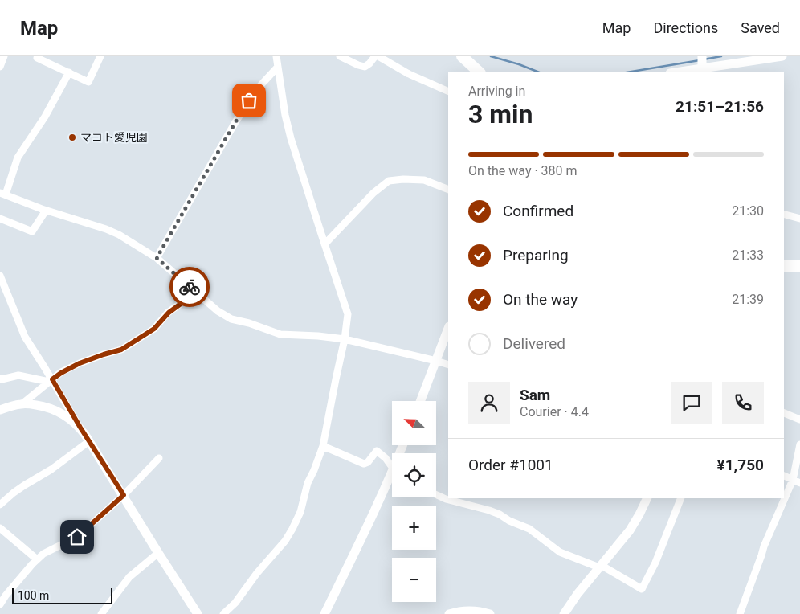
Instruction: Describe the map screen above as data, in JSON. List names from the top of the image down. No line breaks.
{"places":["マコト愛児園"],"scale_bar":"100 m","north":"top left","page":{"header":"Map","nav":["Map","Directions","Saved"],"heading":["3 min","Arriving in","21:51–21:56"],"panel":["Sam","Courier · 4.4","Order #1001","¥1,750"],"bar":"On the way · 380 m","list":[["Confirmed","21:30"],["Preparing","21:33"],["On the way","21:39"],"Delivered"],"map_buttons":["+","−"],"scale":"100 m"}}
